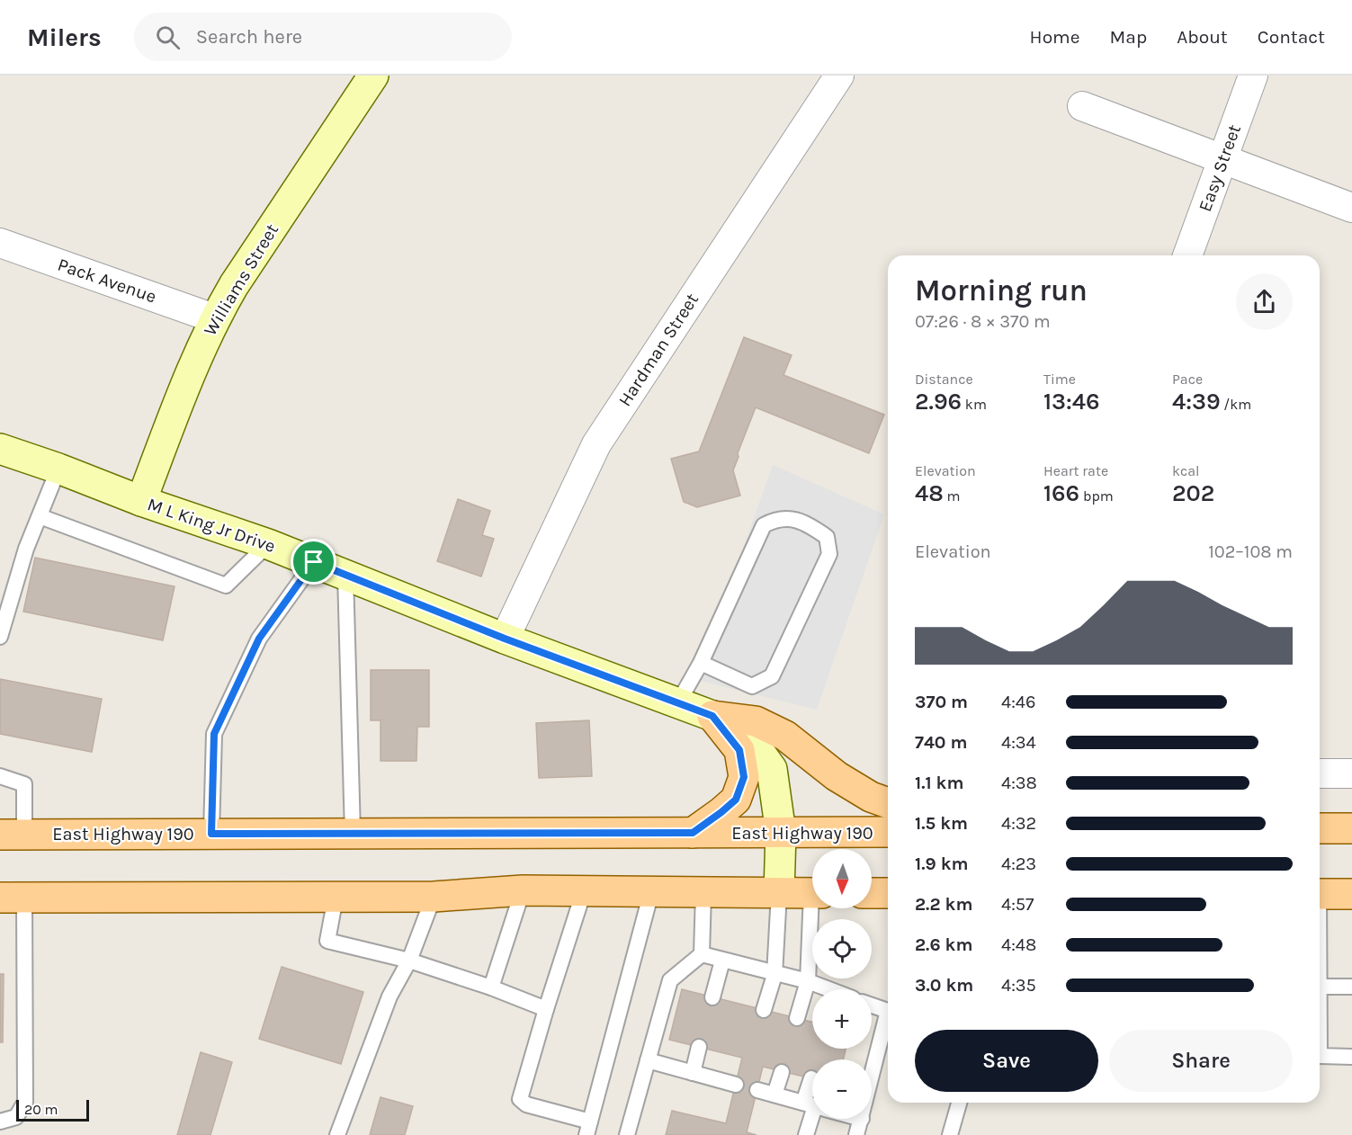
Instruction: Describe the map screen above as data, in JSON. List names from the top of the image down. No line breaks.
{"streets":{"main road":["East Highway 190"],"street":["Easy Street","Williams Street","Pack Avenue","Hardman Street","M L King Jr Drive"]},"crossings":[["Williams Street","Pack Avenue"],["Williams Street","M L King Jr Drive"],["Hardman Street","M L King Jr Drive"],["M L King Jr Drive","East Highway 190"]],"scale_bar":"20 m","north":"bottom","page":{"header":"Milers","search":"Search here","nav":["Home","Map","About","Contact"],"heading":["Morning run","07:26 · 8 × 370 m"],"stats":[["Distance","2.96 km"],["Time","13:46"],["Pace","4:39 /km"],["Elevation","48 m"],["Heart rate","166 bpm"],["kcal","202"]],"chart":["Elevation","102–108 m"],"list":[{"name":"370 m","note":"4:46"},{"name":"740 m","note":"4:34"},{"name":"1.1 km","note":"4:38"},{"name":"1.5 km","note":"4:32"},{"name":"1.9 km","note":"4:23"},{"name":"2.2 km","note":"4:57"},{"name":"2.6 km","note":"4:48"},{"name":"3.0 km","note":"4:35"}],"map_buttons":["+","−"],"buttons":["Save","Share"],"scale":"20 m"}}
